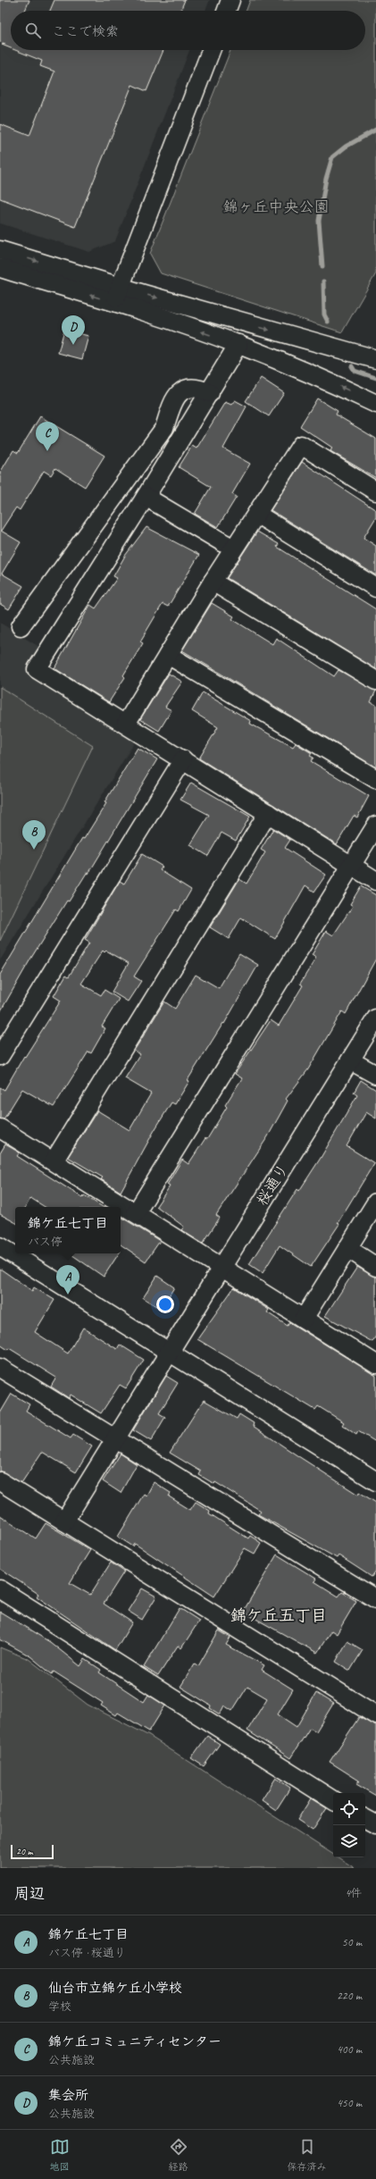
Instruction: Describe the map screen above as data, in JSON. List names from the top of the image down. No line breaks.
{"streets":{"street":["桜通り"]},"districts":["錦ケ丘五丁目"],"parks":["錦ヶ丘中央公園"],"scale_bar":"20 m","page":{"search":"ここで検索","pins":["D","C","B","A"],"popup":["錦ケ丘七丁目","バス停"],"scale":"20 m","heading":["周辺","4件"],"list":[{"mark":"A","name":"錦ケ丘七丁目","note":"バス停 · 桜通り","value":"50 m"},{"mark":"B","name":"仙台市立錦ケ丘小学校","note":"学校","value":"220 m"},{"mark":"C","name":"錦ケ丘コミュニティセンター","note":"公共施設","value":"400 m"},{"mark":"D","name":"集会所","note":"公共施設","value":"450 m"}],"nav":["地図","経路","保存済み"]}}
